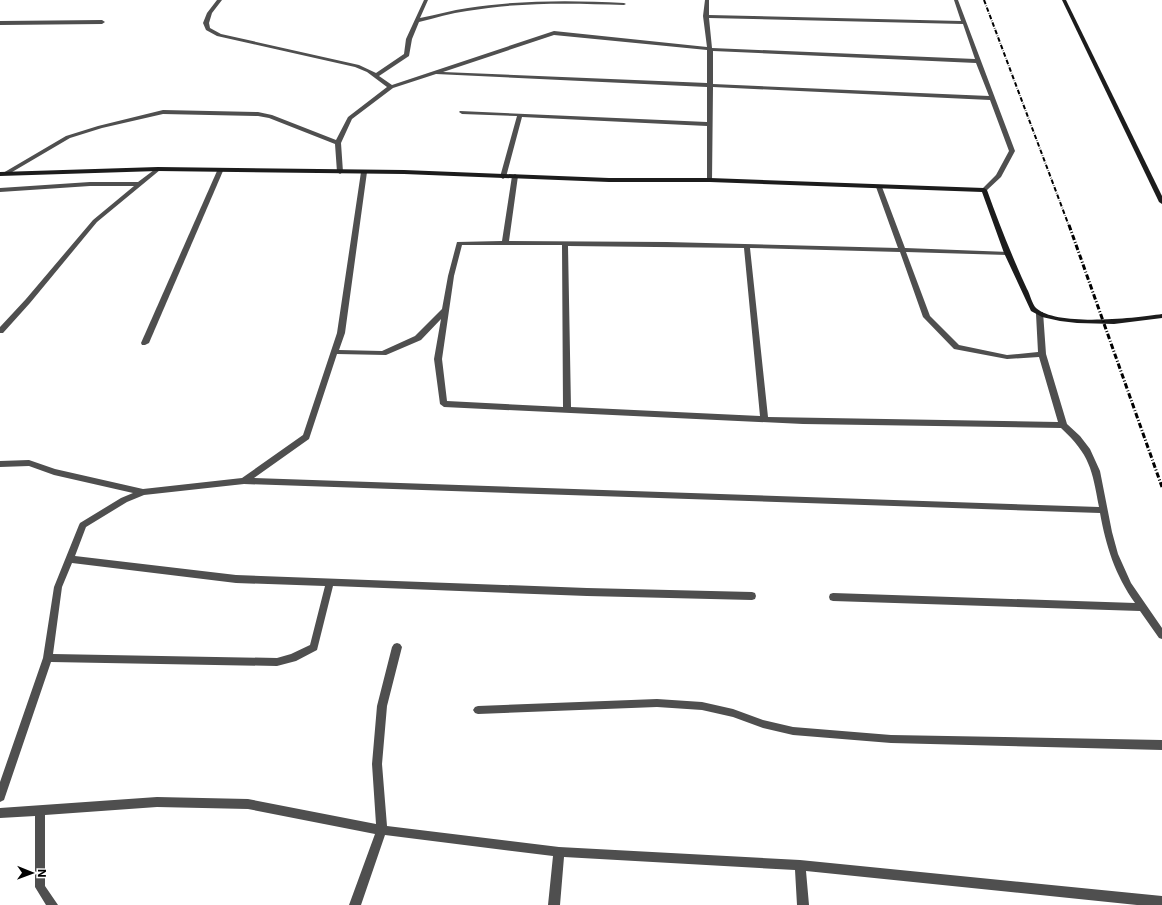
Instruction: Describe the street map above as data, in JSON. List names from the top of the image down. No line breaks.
{"north":"right"}
